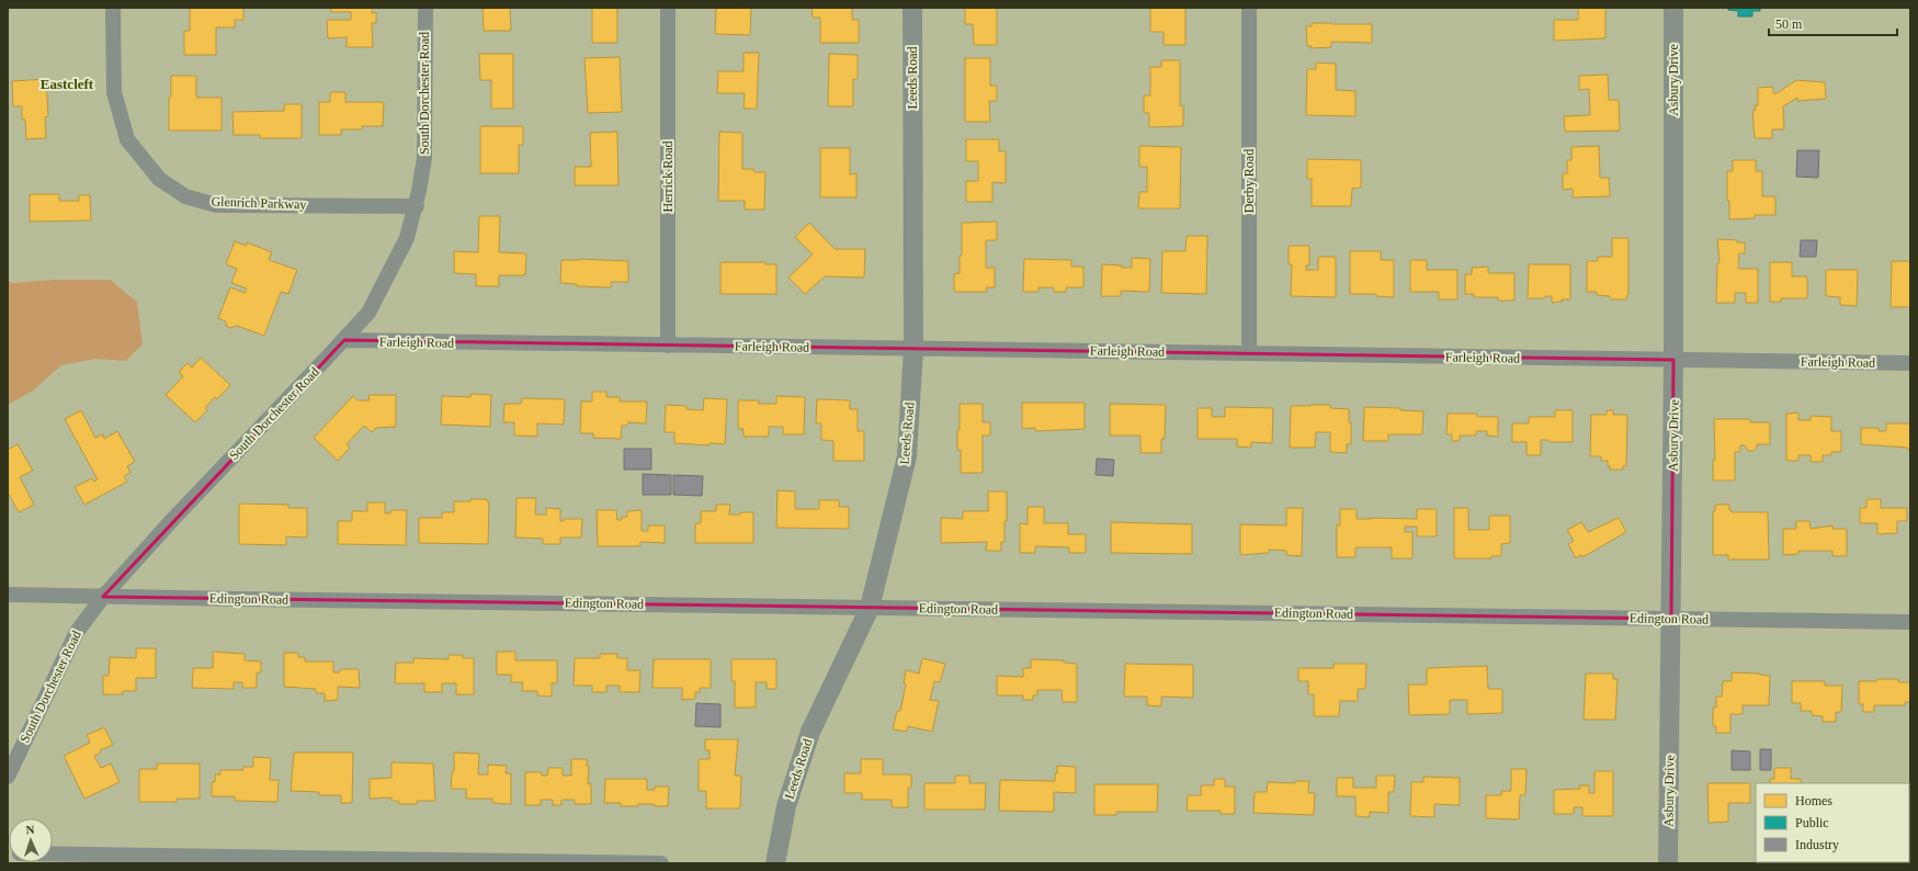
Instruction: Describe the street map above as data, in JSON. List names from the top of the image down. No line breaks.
{"streets":{"street":["Leeds Road","Asbury Drive","South Dorchester Road","Herrick Road","Derby Road","Glenrich Parkway","Farleigh Road","Edington Road"]},"crossings":[["Leeds Road","Farleigh Road"],["Leeds Road","Edington Road"],["Asbury Drive","Farleigh Road"],["Asbury Drive","Edington Road"],["South Dorchester Road","Glenrich Parkway"],["South Dorchester Road","Farleigh Road"],["South Dorchester Road","Edington Road"],["Herrick Road","Farleigh Road"],["Derby Road","Farleigh Road"]],"districts":["Eastcleft"],"legend":["Homes","Public","Industry"],"scale_bar":"50 m","north":"top"}
